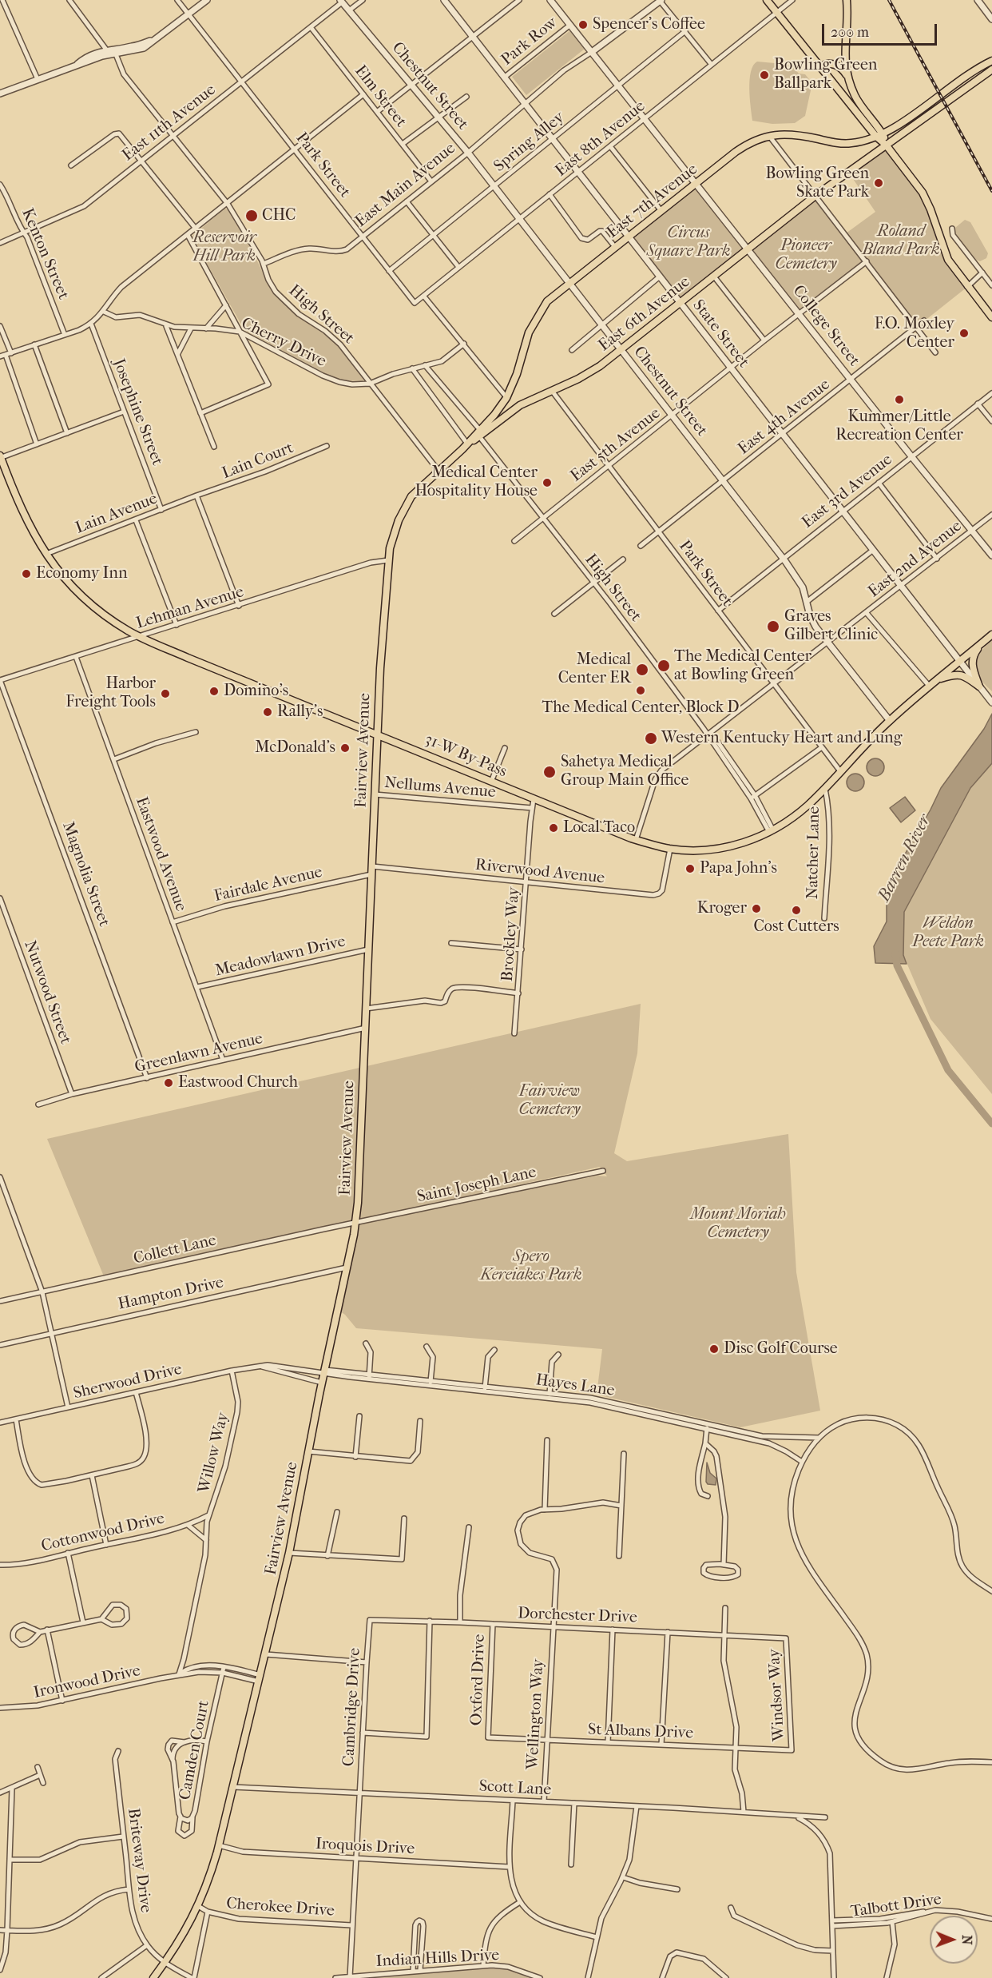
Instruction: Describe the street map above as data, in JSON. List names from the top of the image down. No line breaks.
{"streets":{"main road":["East 7th Avenue","East 6th Avenue","Fairview Avenue","31-W By-Pass"],"street":["Park Row","Chestnut Street","Elm Street","East 11th Avenue","East 8th Avenue","Spring Alley","Park Street","East Main Avenue","Kenton Street","High Street","College Street","State Street","Cherry Drive","Josephine Street","East 4th Avenue","East 5th Avenue","Lain Court","East 3rd Avenue","Lain Avenue","East 2nd Avenue","Lehman Avenue","Nellums Avenue","Natcher Lane","Eastwood Avenue","Riverwood Avenue","Magnolia Street","Fairdale Avenue","Brockley Way","Meadowlawn Drive","Nutwood Street","Greenlawn Avenue","Saint Joseph Lane","Collett Lane","Hampton Drive","Sherwood Drive","Hayes Lane","Willow Way","Cottonwood Drive","Dorchester Drive","Oxford Drive","Ironwood Drive","Windsor Way","Cambridge Drive","Wellington Way","St Albans Drive","Camden Court","Scott Lane","Iroquois Drive","Briteway Drive","Talbott Drive","Cherokee Drive","Indian Hills Drive"]},"crossings":[["Park Row","College Street"],["Park Row","State Street"],["Chestnut Street","East 11th Avenue"],["Chestnut Street","East 8th Avenue"],["Chestnut Street","Spring Alley"],["Chestnut Street","East Main Avenue"],["Chestnut Street","East 7th Avenue"],["Chestnut Street","East 6th Avenue"],["Chestnut Street","East 4th Avenue"],["Chestnut Street","East 5th Avenue"],["Chestnut Street","East 3rd Avenue"],["Chestnut Street","East 2nd Avenue"],["Chestnut Street","31-W By-Pass"],["Elm Street","East 11th Avenue"],["Elm Street","East Main Avenue"],["East 11th Avenue","Park Street"],["East 11th Avenue","Kenton Street"],["East 11th Avenue","High Street"],["East 8th Avenue","Park Street"],["East 8th Avenue","College Street"],["East 8th Avenue","State Street"],["Spring Alley","Park Street"],["Spring Alley","College Street"],["Spring Alley","State Street"],["Park Street","East Main Avenue"],["Park Street","East 6th Avenue"],["Park Street","East 4th Avenue"],["Park Street","East 5th Avenue"],["Park Street","East 3rd Avenue"],["Park Street","East 2nd Avenue"],["Park Street","31-W By-Pass"],["East Main Avenue","High Street"],["East Main Avenue","College Street"],["East Main Avenue","State Street"],["East 7th Avenue","College Street"],["East 7th Avenue","State Street"],["East 7th Avenue","Fairview Avenue"],["East 6th Avenue","High Street"],["East 6th Avenue","College Street"],["East 6th Avenue","State Street"],["East 6th Avenue","Fairview Avenue"],["High Street","Cherry Drive"],["High Street","East 5th Avenue"],["High Street","East 2nd Avenue"],["High Street","Fairview Avenue"],["High Street","31-W By-Pass"],["College Street","East 4th Avenue"],["College Street","East 5th Avenue"],["College Street","East 3rd Avenue"],["College Street","East 2nd Avenue"],["State Street","East 4th Avenue"],["State Street","East 5th Avenue"],["State Street","East 3rd Avenue"],["State Street","East 2nd Avenue"],["State Street","31-W By-Pass"],["Josephine Street","Lain Avenue"],["Lain Court","Lain Avenue"],["Lain Avenue","31-W By-Pass"],["East 2nd Avenue","31-W By-Pass"],["Lehman Avenue","Fairview Avenue"],["Lehman Avenue","31-W By-Pass"],["Lehman Avenue","Eastwood Avenue"],["Lehman Avenue","Magnolia Street"],["Fairview Avenue","31-W By-Pass"],["Fairview Avenue","Nellums Avenue"],["Fairview Avenue","Riverwood Avenue"],["Fairview Avenue","Fairdale Avenue"],["Fairview Avenue","Meadowlawn Drive"],["Fairview Avenue","Greenlawn Avenue"],["Fairview Avenue","Saint Joseph Lane"],["Fairview Avenue","Collett Lane"],["Fairview Avenue","Hampton Drive"],["Fairview Avenue","Sherwood Drive"],["Fairview Avenue","Hayes Lane"],["Fairview Avenue","Ironwood Drive"],["Fairview Avenue","Scott Lane"],["Fairview Avenue","Iroquois Drive"],["Fairview Avenue","Briteway Drive"],["Fairview Avenue","Cherokee Drive"],["31-W By-Pass","Natcher Lane"],["31-W By-Pass","Riverwood Avenue"],["31-W By-Pass","Brockley Way"],["Nellums Avenue","Brockley Way"],["Eastwood Avenue","Fairdale Avenue"],["Eastwood Avenue","Meadowlawn Drive"],["Eastwood Avenue","Greenlawn Avenue"],["Riverwood Avenue","Brockley Way"],["Magnolia Street","Greenlawn Avenue"],["Nutwood Street","Greenlawn Avenue"],["Saint Joseph Lane","Collett Lane"],["Sherwood Drive","Hayes Lane"],["Sherwood Drive","Willow Way"],["Willow Way","Cottonwood Drive"],["Willow Way","Ironwood Drive"],["Dorchester Drive","Oxford Drive"],["Dorchester Drive","Windsor Way"],["Dorchester Drive","Cambridge Drive"],["Dorchester Drive","Wellington Way"],["Oxford Drive","St Albans Drive"],["Ironwood Drive","Camden Court"],["Windsor Way","St Albans Drive"],["Cambridge Drive","Scott Lane"],["Cambridge Drive","Iroquois Drive"],["Cambridge Drive","Cherokee Drive"],["Cambridge Drive","Indian Hills Drive"],["Wellington Way","St Albans Drive"],["Wellington Way","Scott Lane"],["Scott Lane","Talbott Drive"]],"water":["Barren River"],"parks":["Roland Bland Park","Circus Square Park","Reservoir Hill Park","Pioneer Cemetery","Weldon Peete Park","Fairview Cemetery","Mount Moriah Cemetery","Spero Kereiakes Park"],"places":["Spencer's Coffee","Bowling Green Ballpark","Bowling Green Skate Park","CHC","F.O. Moxley Center","Kummer/Little Recreation Center","Medical Center Hospitality House","Economy Inn","Graves Gilbert Clinic","The Medical Center at Bowling Green","Medical Center ER","The Medical Center, Block D","Domino's","Harbor Freight Tools","Rally's","Western Kentucky Heart and Lung","McDonald's","Sahetya Medical Group Main Office","Local Taco","Papa John's","Kroger","Cost Cutters","Eastwood Church","Disc Golf Course"],"scale_bar":"200 m","north":"right"}
